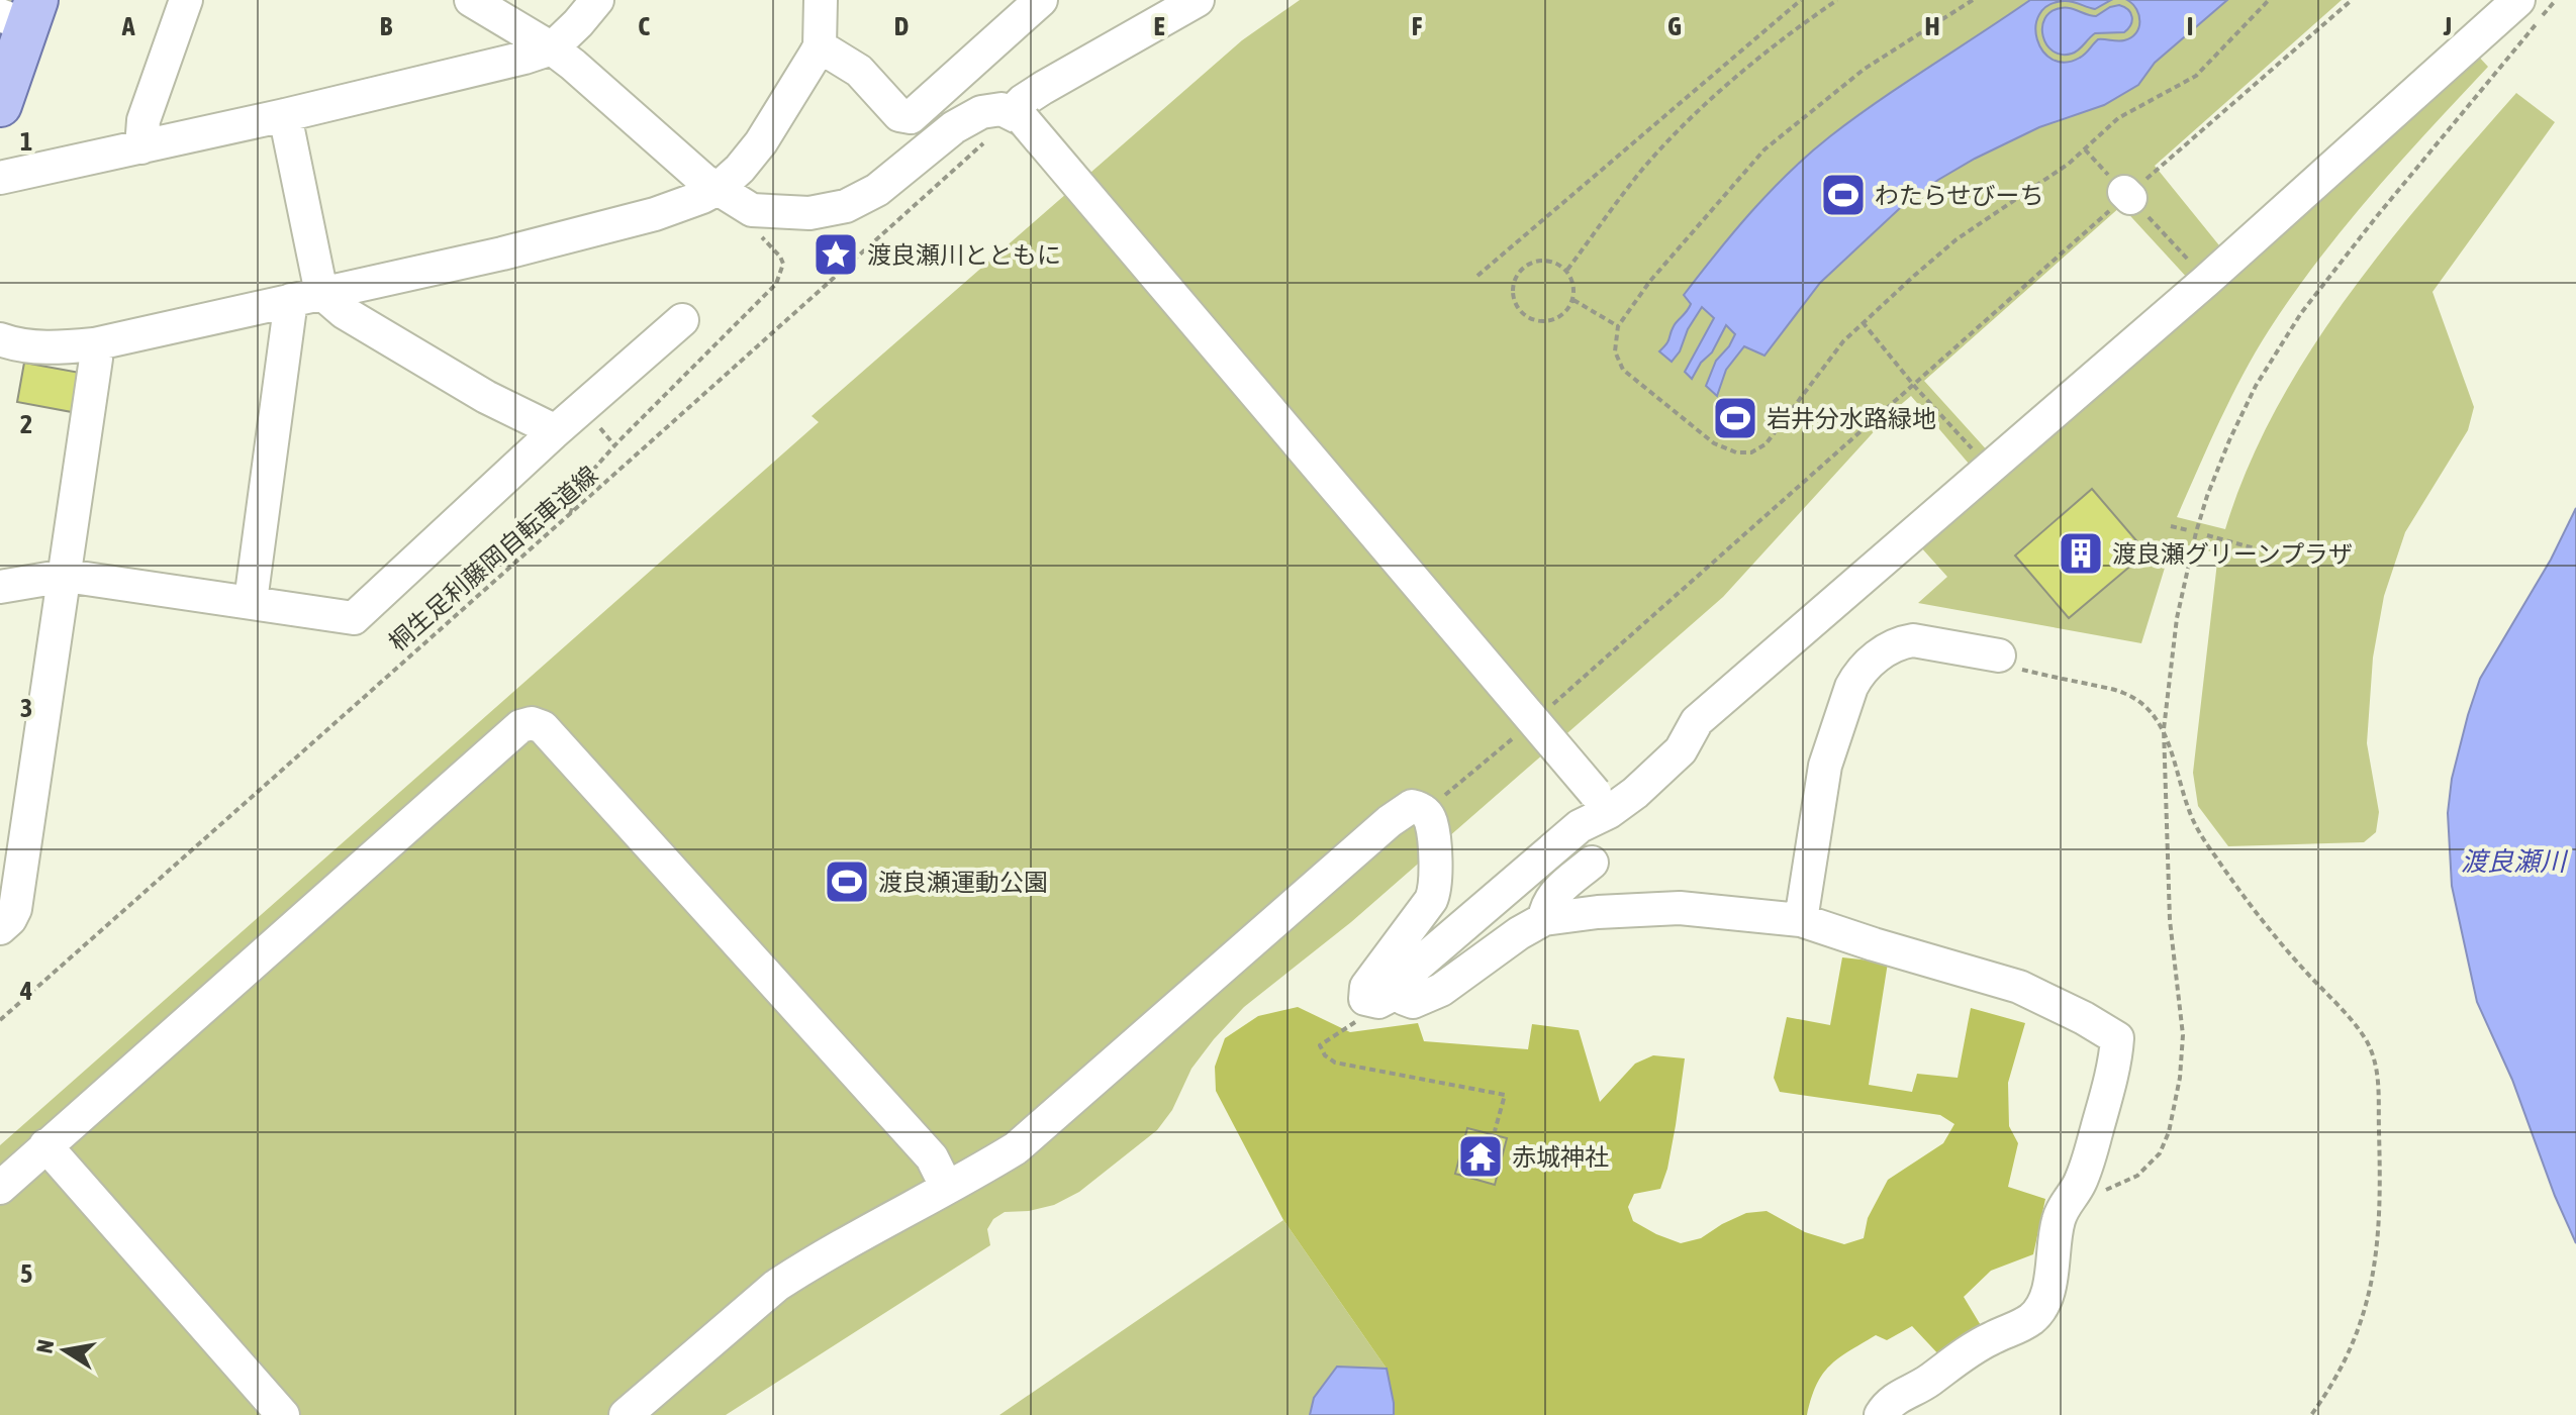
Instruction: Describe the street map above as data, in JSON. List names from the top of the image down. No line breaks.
{"streets":{"path":["桐生足利藤岡自転車道線"]},"water":["渡良瀬川"],"places":{"sports":["わたらせびーち","岩井分水路緑地","渡良瀬運動公園"],"place":["渡良瀬川とともに"],"building":["渡良瀬グリーンプラザ"],"temple":["赤城神社"]},"north":"left","grid":{"columns":["A","B","C","D","E","F","G","H","I","J"],"rows":["1","2","3","4","5"]}}
